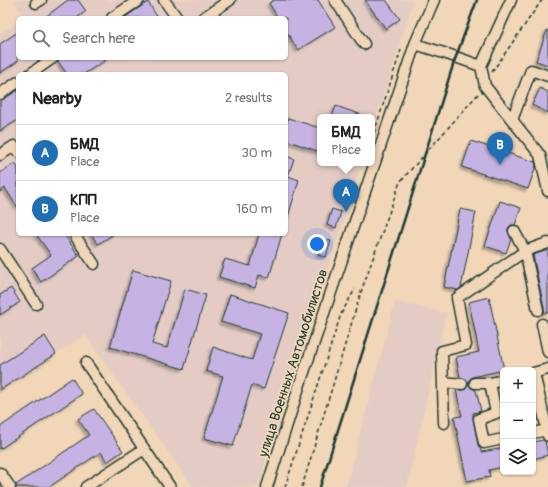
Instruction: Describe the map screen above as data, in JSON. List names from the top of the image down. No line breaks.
{"streets":{"street":["улица Военных Автомобилистов"]},"page":{"search":"Search here","heading":["Nearby","2 results"],"popup":["БМД","Place"],"list":[{"mark":"A","name":"БМД","note":"Place","value":"30 m"},{"mark":"B","name":"КПП","note":"Place","value":"160 m"}],"pins":["B","A"],"map_buttons":["+","−"]}}
